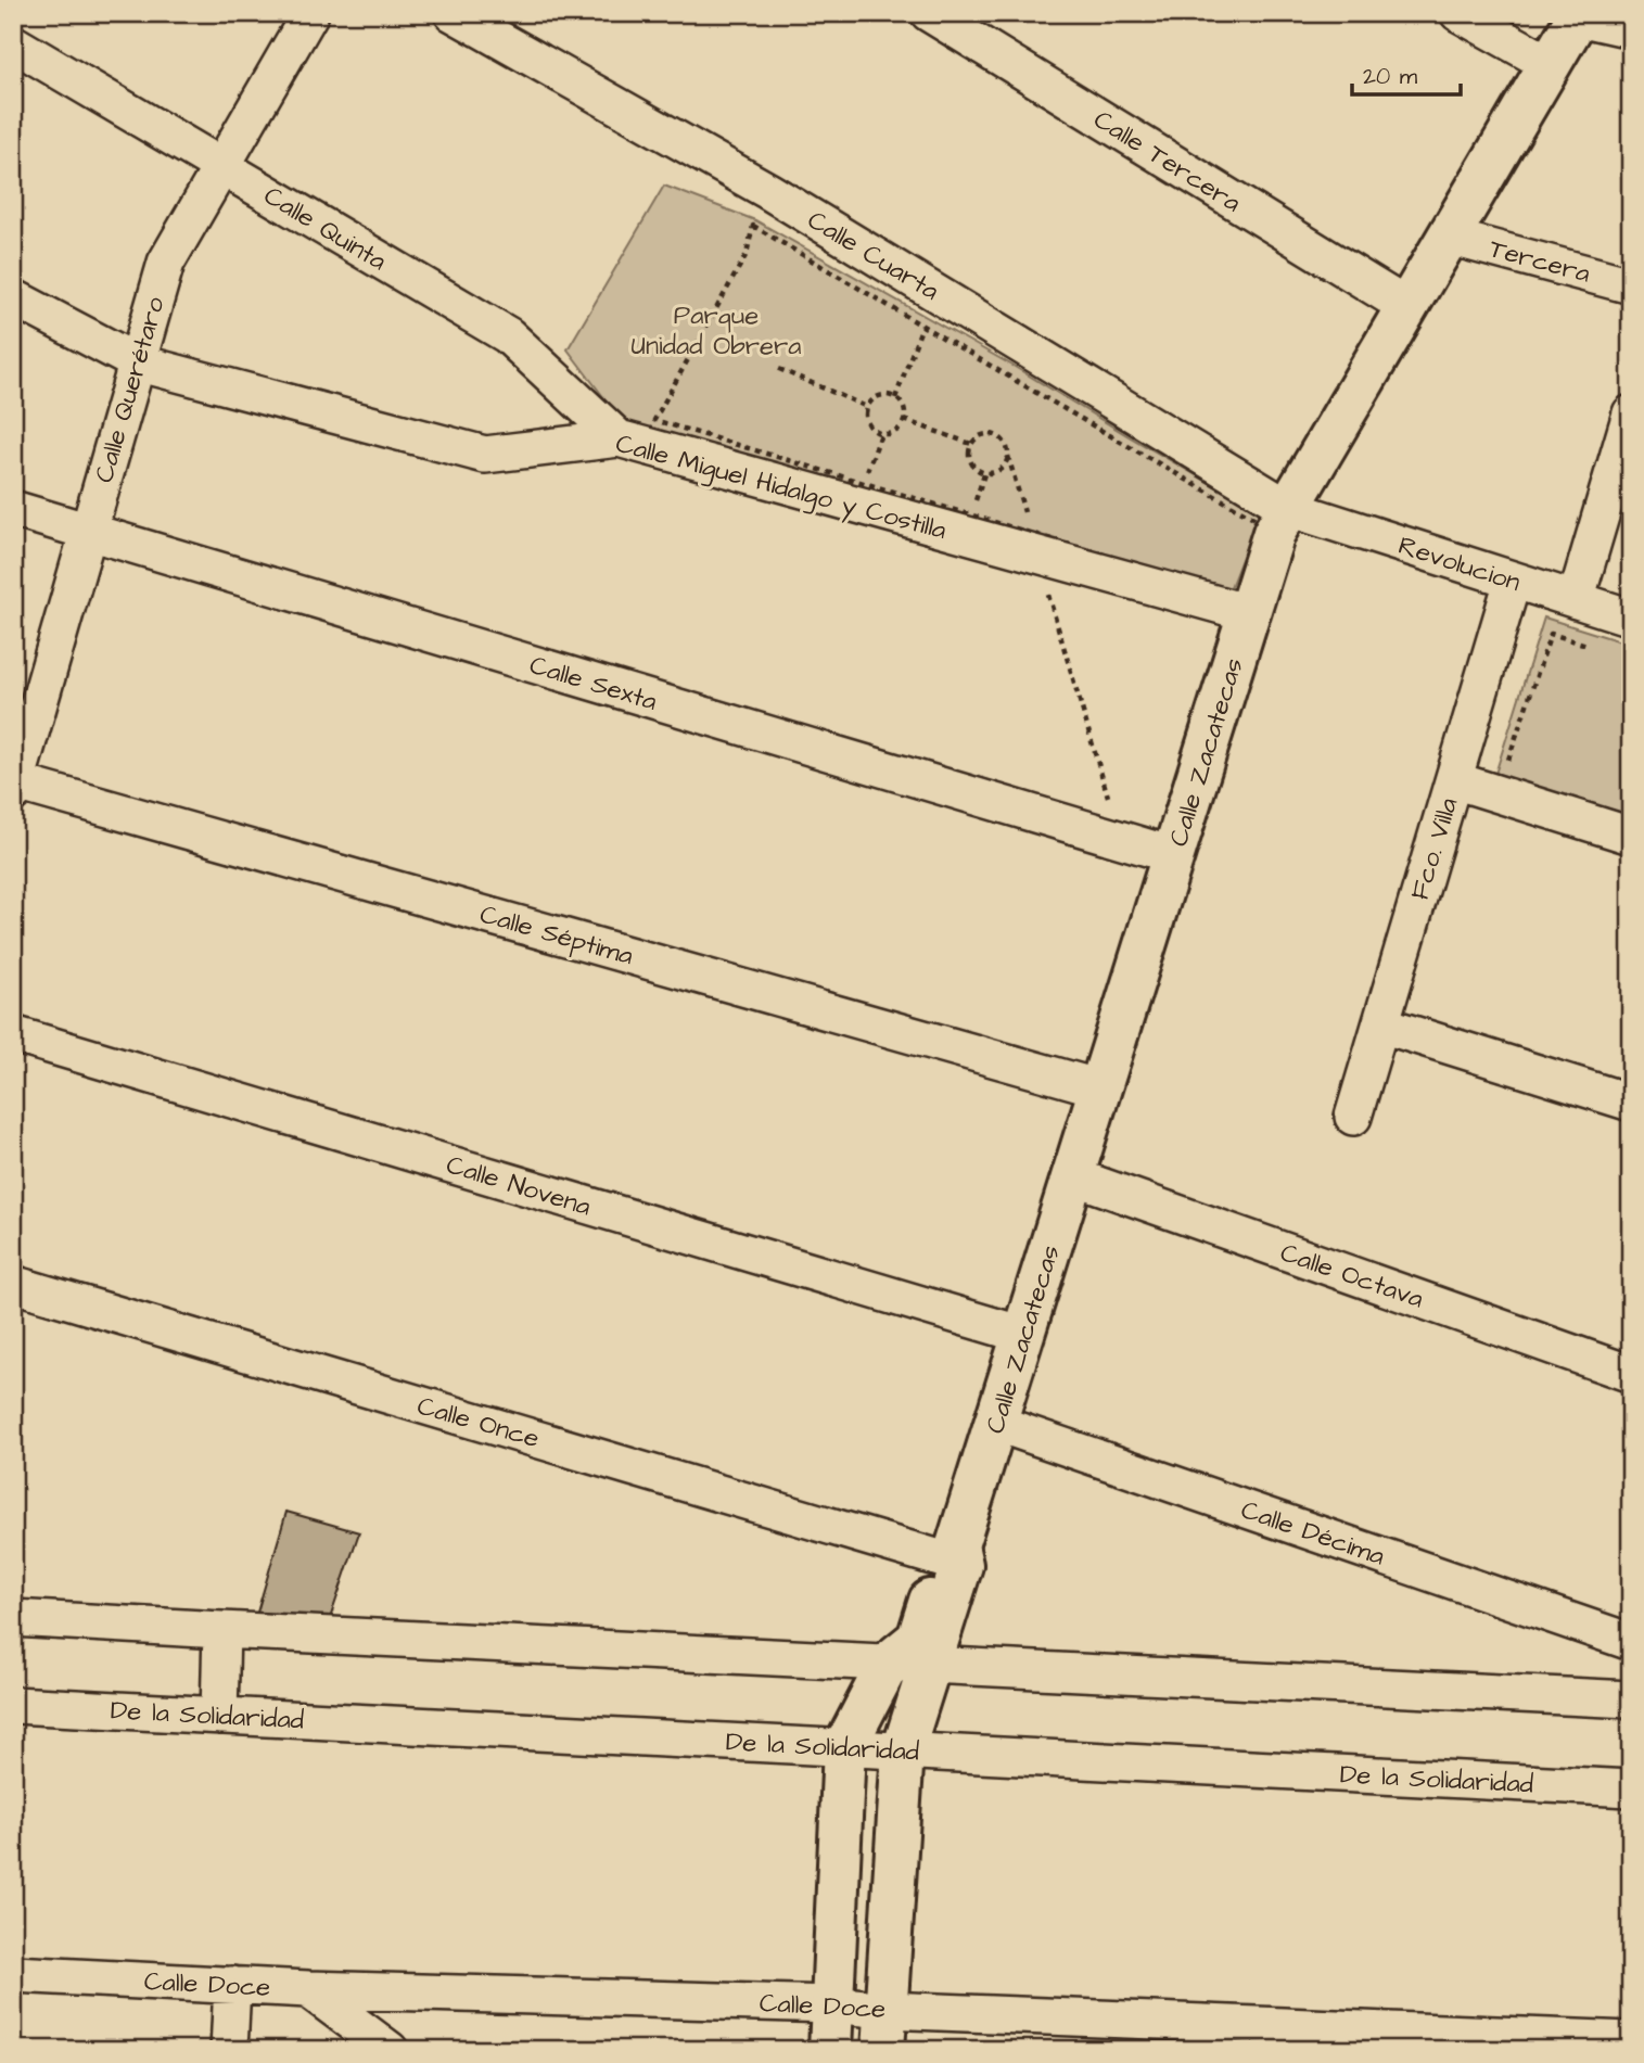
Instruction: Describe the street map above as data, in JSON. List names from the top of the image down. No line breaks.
{"streets":{"street":["Calle Tercera","Calle Quinta","Calle Cuarta","Tercera","Calle Querétaro","Calle Miguel Hidalgo y Costilla","Revolucion","Calle Sexta","Calle Zacatecas","Fco. Villa","Calle Séptima","Calle Novena","Calle Octava","Calle Once","Calle Décima","De la Solidaridad","Calle Doce"]},"crossings":[["Calle Tercera","Calle Zacatecas"],["Calle Quinta","Calle Querétaro"],["Calle Quinta","Calle Miguel Hidalgo y Costilla"],["Calle Cuarta","Revolucion"],["Calle Cuarta","Calle Zacatecas"],["Tercera","Calle Zacatecas"],["Calle Querétaro","Calle Miguel Hidalgo y Costilla"],["Calle Querétaro","Calle Sexta"],["Calle Querétaro","Calle Séptima"],["Calle Miguel Hidalgo y Costilla","Calle Zacatecas"],["Revolucion","Calle Zacatecas"],["Revolucion","Fco. Villa"],["Calle Sexta","Calle Zacatecas"],["Calle Zacatecas","Calle Séptima"],["Calle Zacatecas","Calle Novena"],["Calle Zacatecas","Calle Octava"],["Calle Zacatecas","Calle Once"],["Calle Zacatecas","Calle Décima"],["Calle Zacatecas","De la Solidaridad"],["Calle Zacatecas","Calle Doce"]],"parks":["Parque Unidad Obrera"],"scale_bar":"20 m"}
